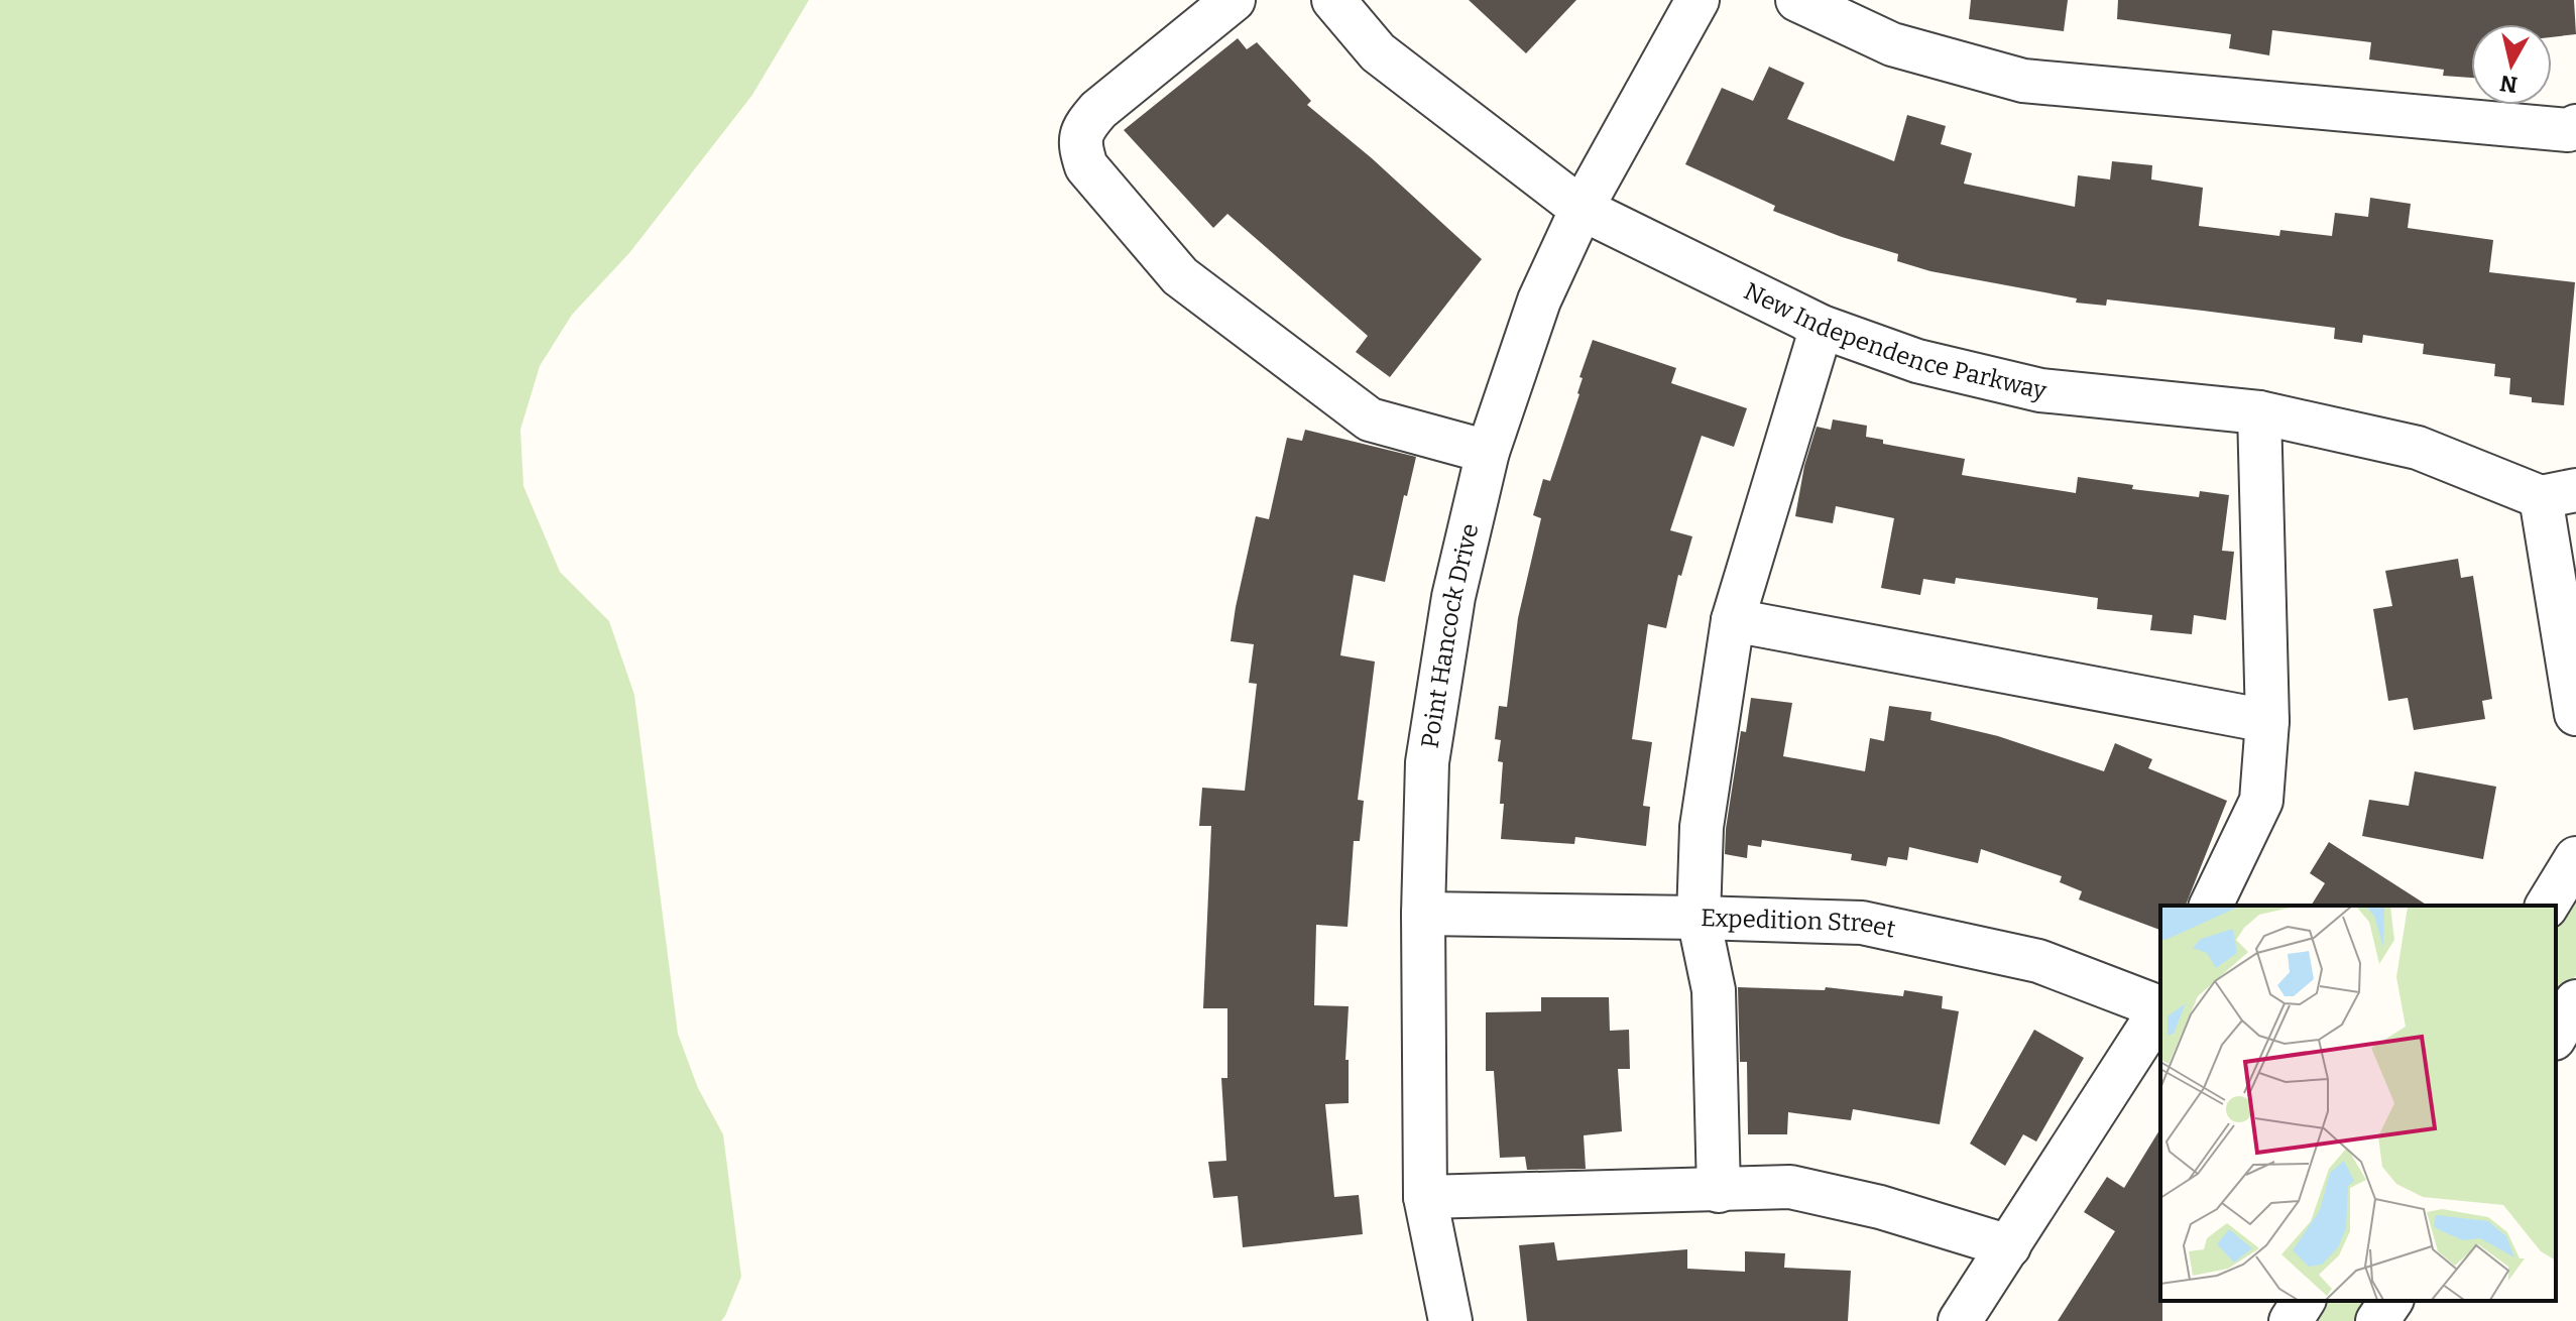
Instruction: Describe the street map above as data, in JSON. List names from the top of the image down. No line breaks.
{"streets":{"street":["New Independence Parkway","Point Hancock Drive","Expedition Street"]},"crossings":[["New Independence Parkway","Point Hancock Drive"],["Point Hancock Drive","Expedition Street"]],"north":"bottom"}
